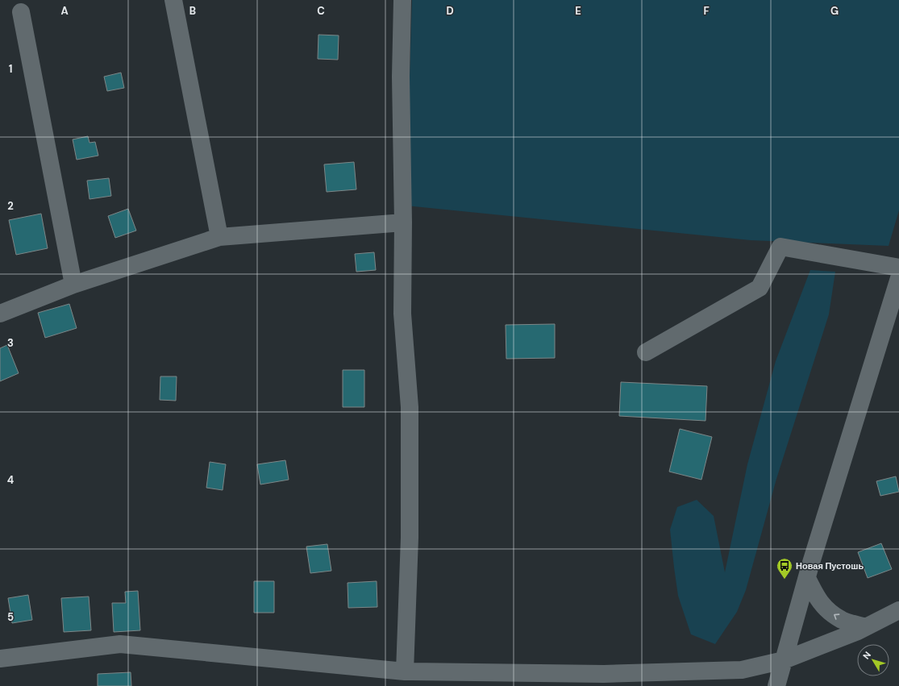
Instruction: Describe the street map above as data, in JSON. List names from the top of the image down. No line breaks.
{"places":{"bus stop":["Новая Пустошь"]},"north":"top left","grid":{"columns":["A","B","C","D","E","F","G"],"rows":["1","2","3","4","5"]}}
